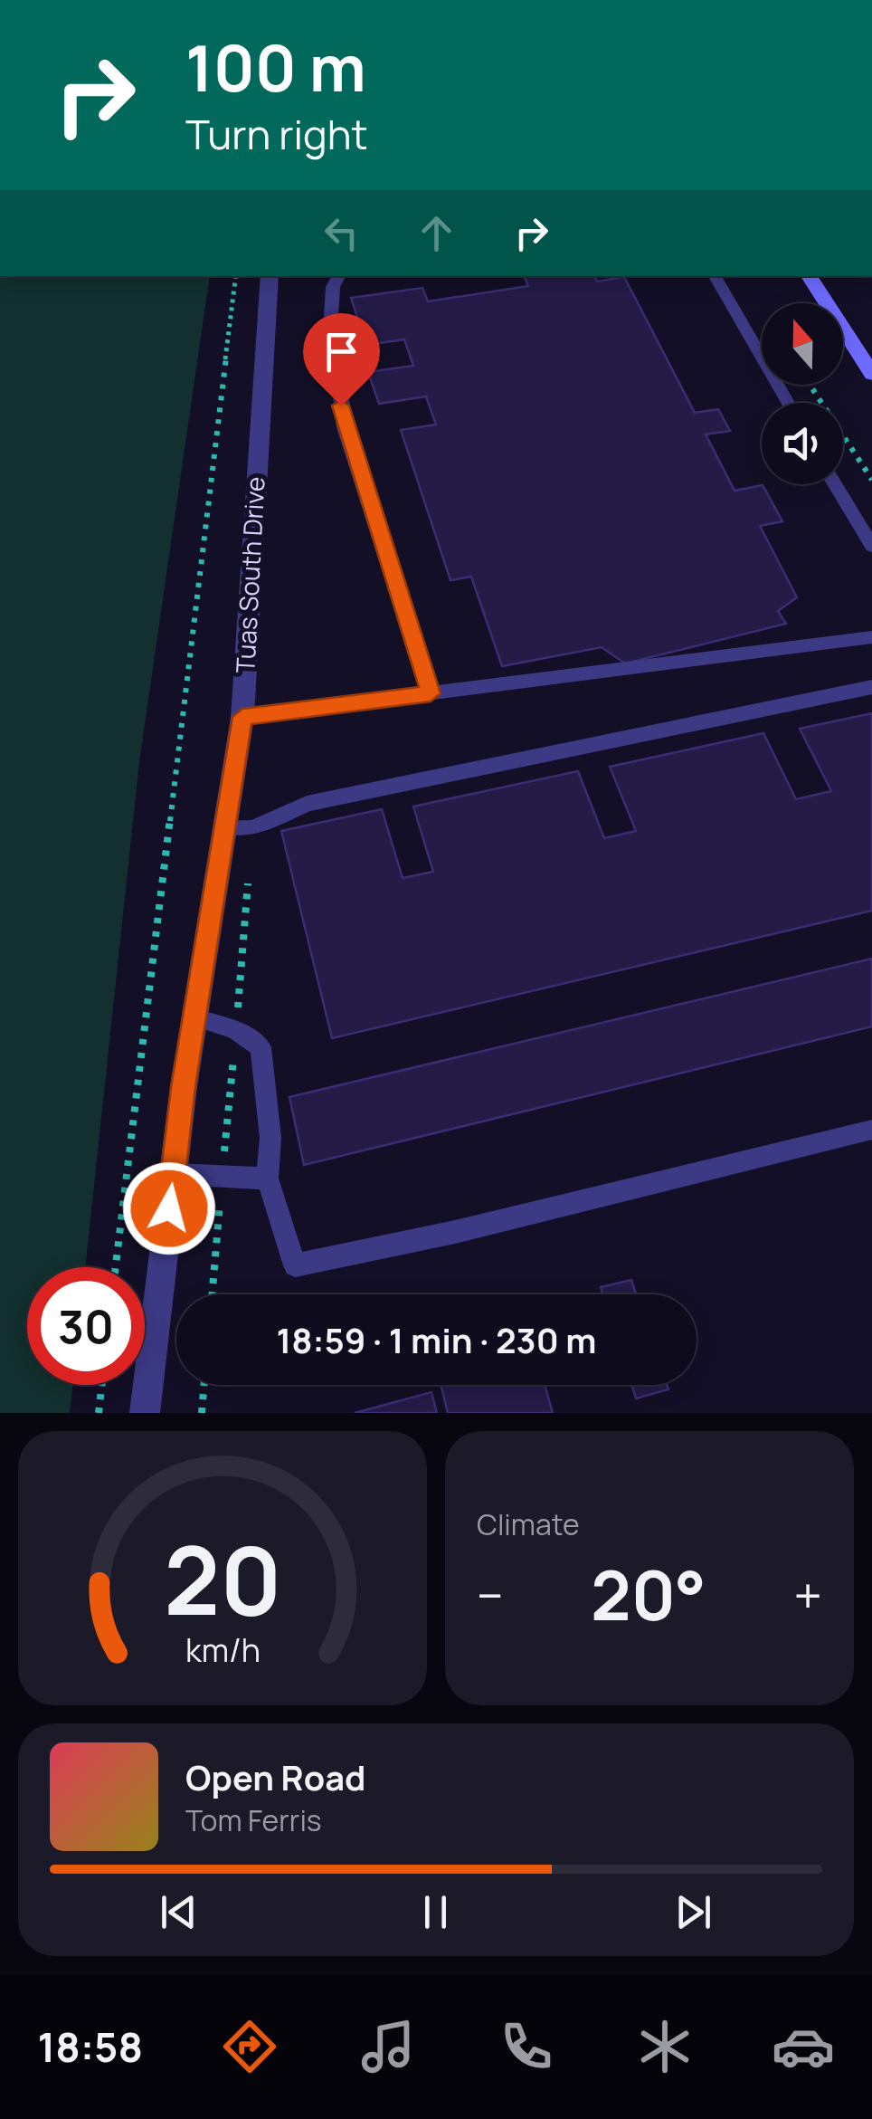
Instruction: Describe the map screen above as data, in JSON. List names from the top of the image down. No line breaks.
{"streets":{"street":["Tuas South Drive"]},"north":"top","page":{"turn":["100 m","Turn right"],"limit":"30","trip":"18:59 · 1 min · 230 m","tile":"Climate","heat":["−","20°","+"],"song":["Open Road","Tom Ferris"],"tabs":"18:58","gauge":["20","km/h"]}}
